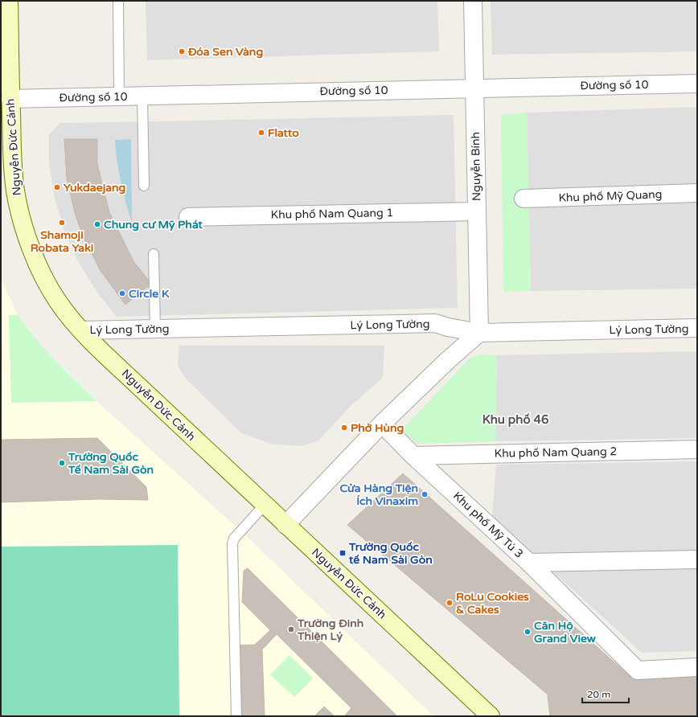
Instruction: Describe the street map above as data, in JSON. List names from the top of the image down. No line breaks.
{"streets":{"main road":["Nguyễn Đức Cảnh"],"street":["Đường số 10","Nguyễn Bính","Khu phố Mỹ Quang","Khu phố Nam Quang 1","Lý Long Tường","Khu phố Nam Quang 2","Khu phố Mỹ Tú 3"]},"crossings":[["Đường số 10","Nguyễn Đức Cảnh"],["Đường số 10","Nguyễn Bính"],["Nguyễn Đức Cảnh","Lý Long Tường"],["Nguyễn Bính","Khu phố Nam Quang 1"],["Nguyễn Bính","Lý Long Tường"],["Khu phố Nam Quang 2","Khu phố Mỹ Tú 3"]],"districts":["Khu phố 46"],"places":{"other":["Đóa Sen Vàng","Flatto","Yukdaejang","Shamoji Robata Yaki","Chung cư Mỹ Phát","Circle K","Phở Hùng","Trường Quốc Tế Nam Sài Gòn","Cửa Hàng Tiện Ích Vinaxim","RoLu Cookies & Cakes","Trường Đinh Thiện Lý","Căn Hộ Grand View"],"transit":["Trường Quốc tế Nam Sài Gòn"]},"scale_bar":"20 m"}
